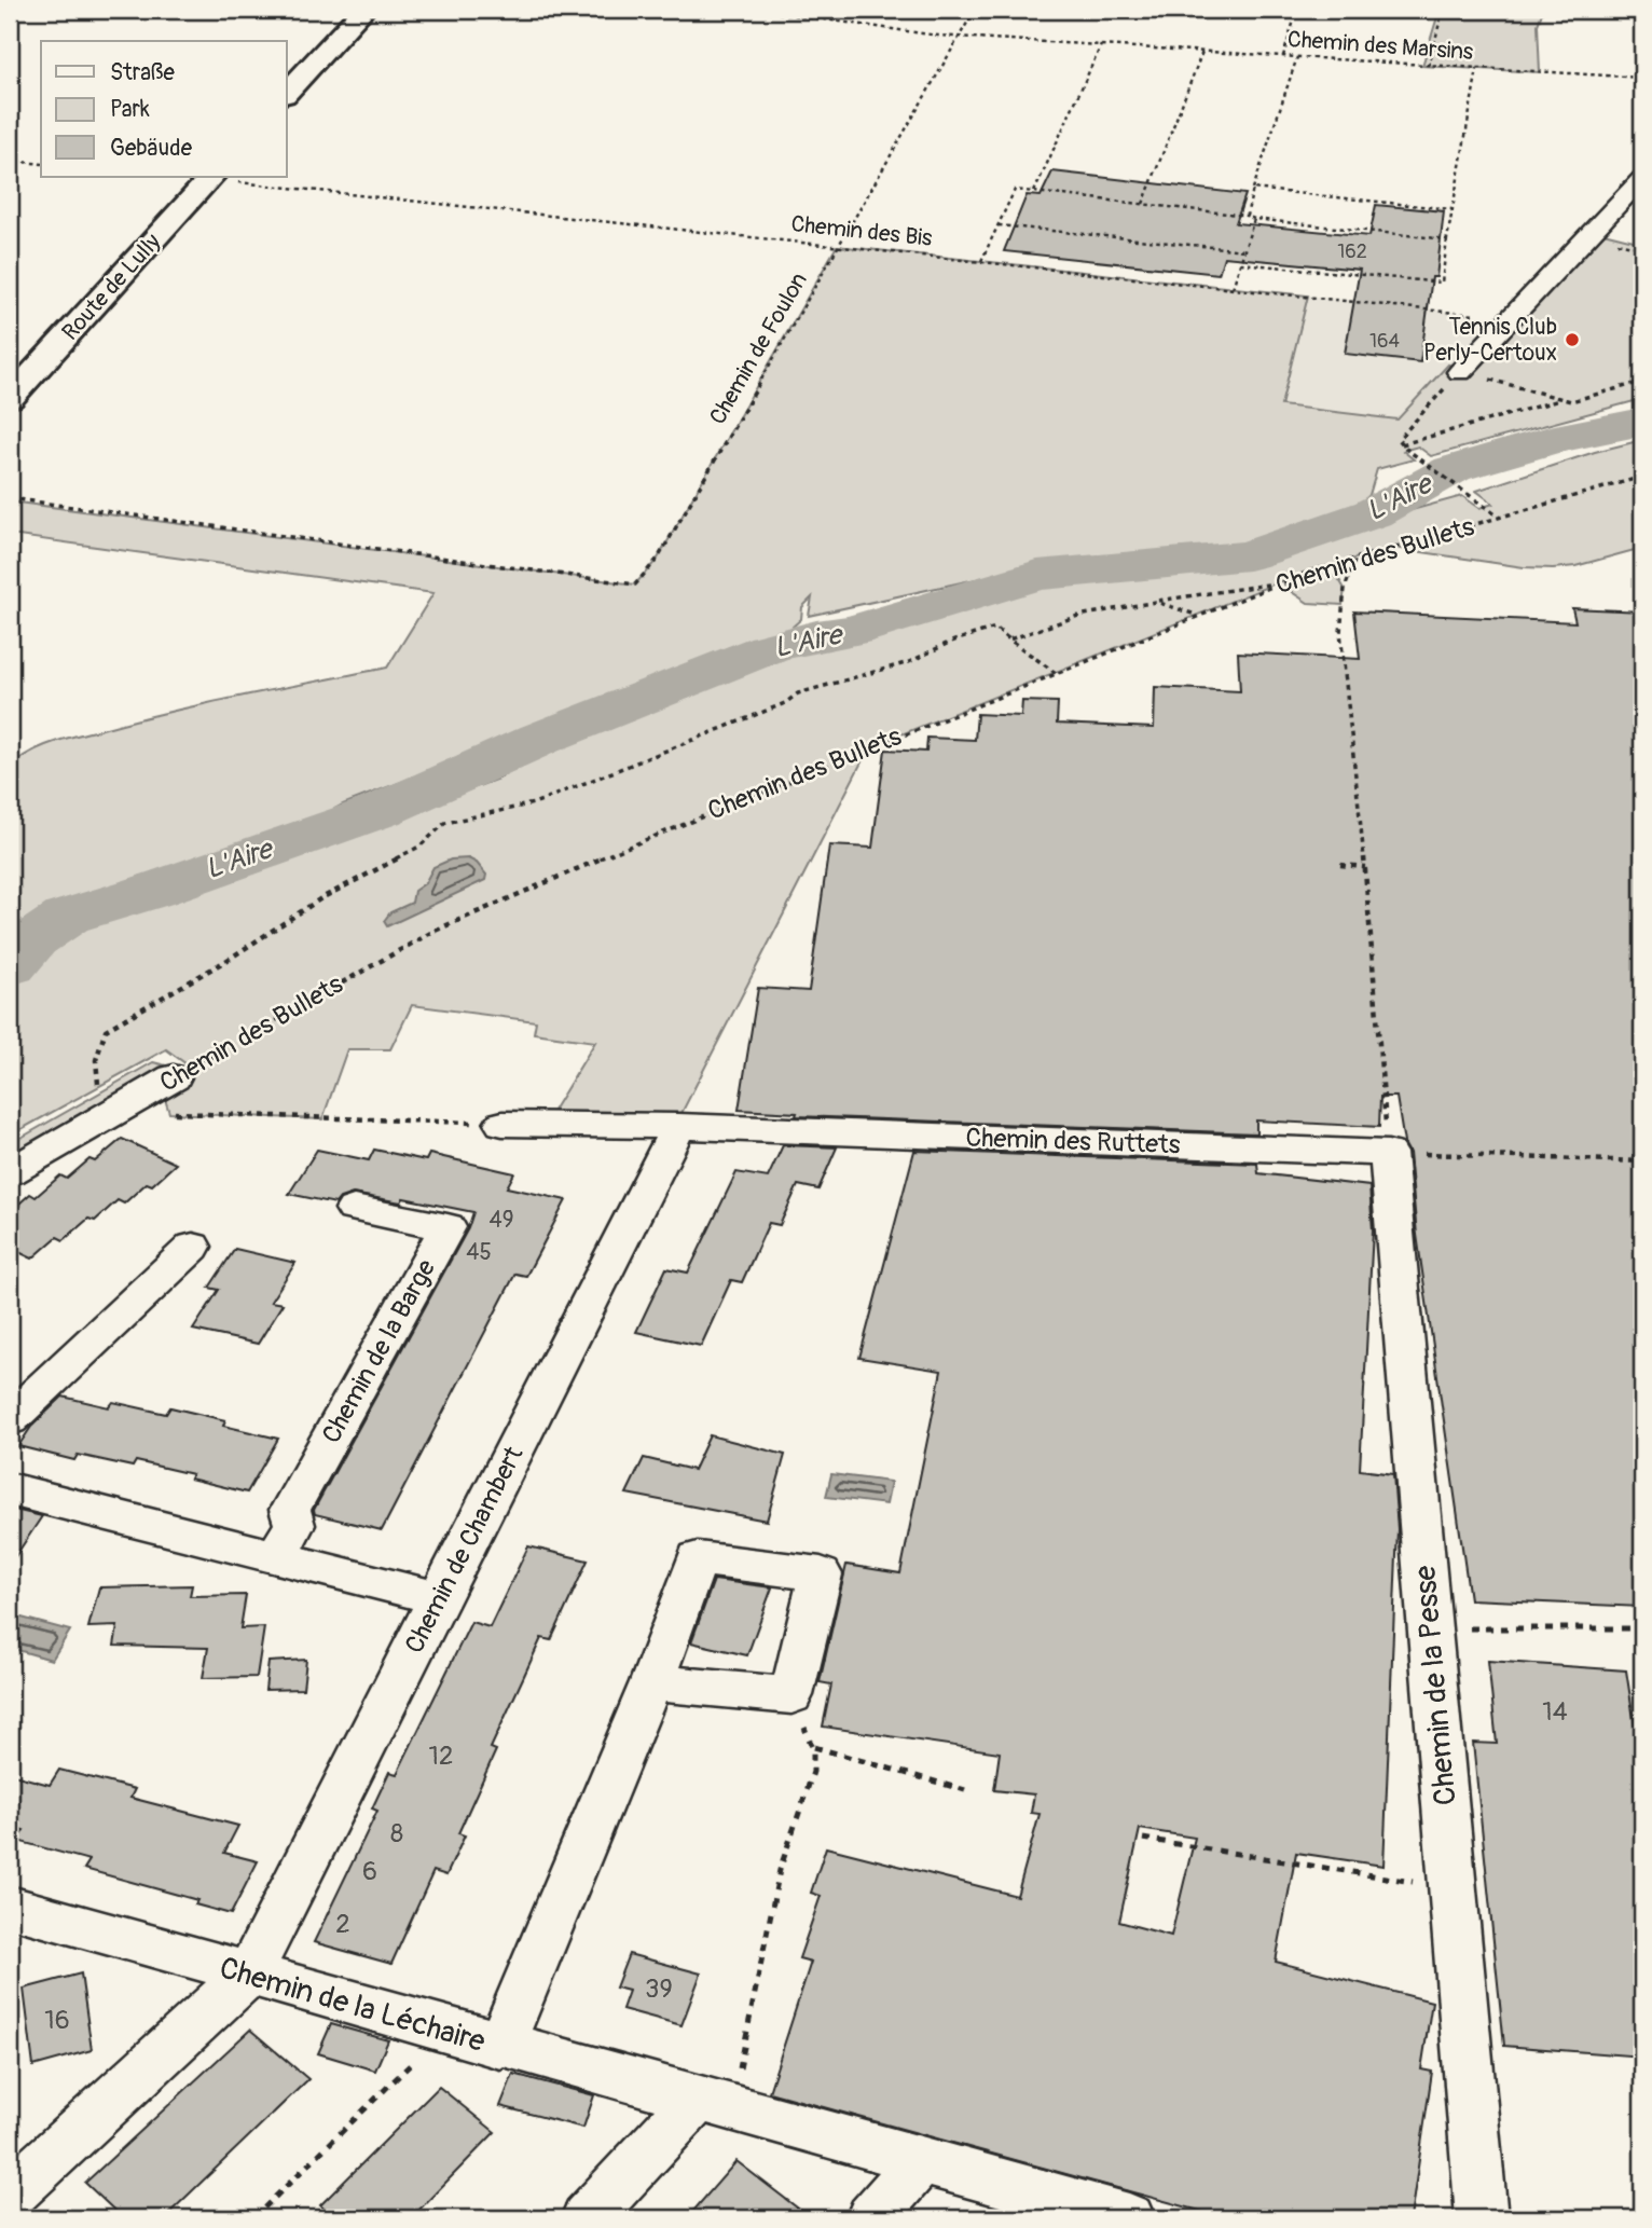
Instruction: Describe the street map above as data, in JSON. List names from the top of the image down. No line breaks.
{"streets":{"main road":["Route de Lully"],"street":["Chemin des Bullets","Chemin des Ruttets","Chemin de la Barge","Chemin de Chambert","Chemin de la Pesse","Chemin de la Léchaire"],"path":["Chemin des Marsins","Chemin des Bis","Chemin de Foulon"]},"crossings":[["Chemin des Marsins","Chemin de Foulon"],["Chemin des Bis","Route de Lully"],["Chemin des Bis","Chemin de Foulon"],["Chemin des Ruttets","Chemin de Chambert"],["Chemin des Ruttets","Chemin de la Pesse"],["Chemin de Chambert","Chemin de la Léchaire"]],"water":["L'Aire"],"places":["Tennis Club Perly-Certoux"],"house_numbers":["162","164","49","45","14","12","8","6","2","39","16"],"legend":["Straße","Park","Gebäude"]}
